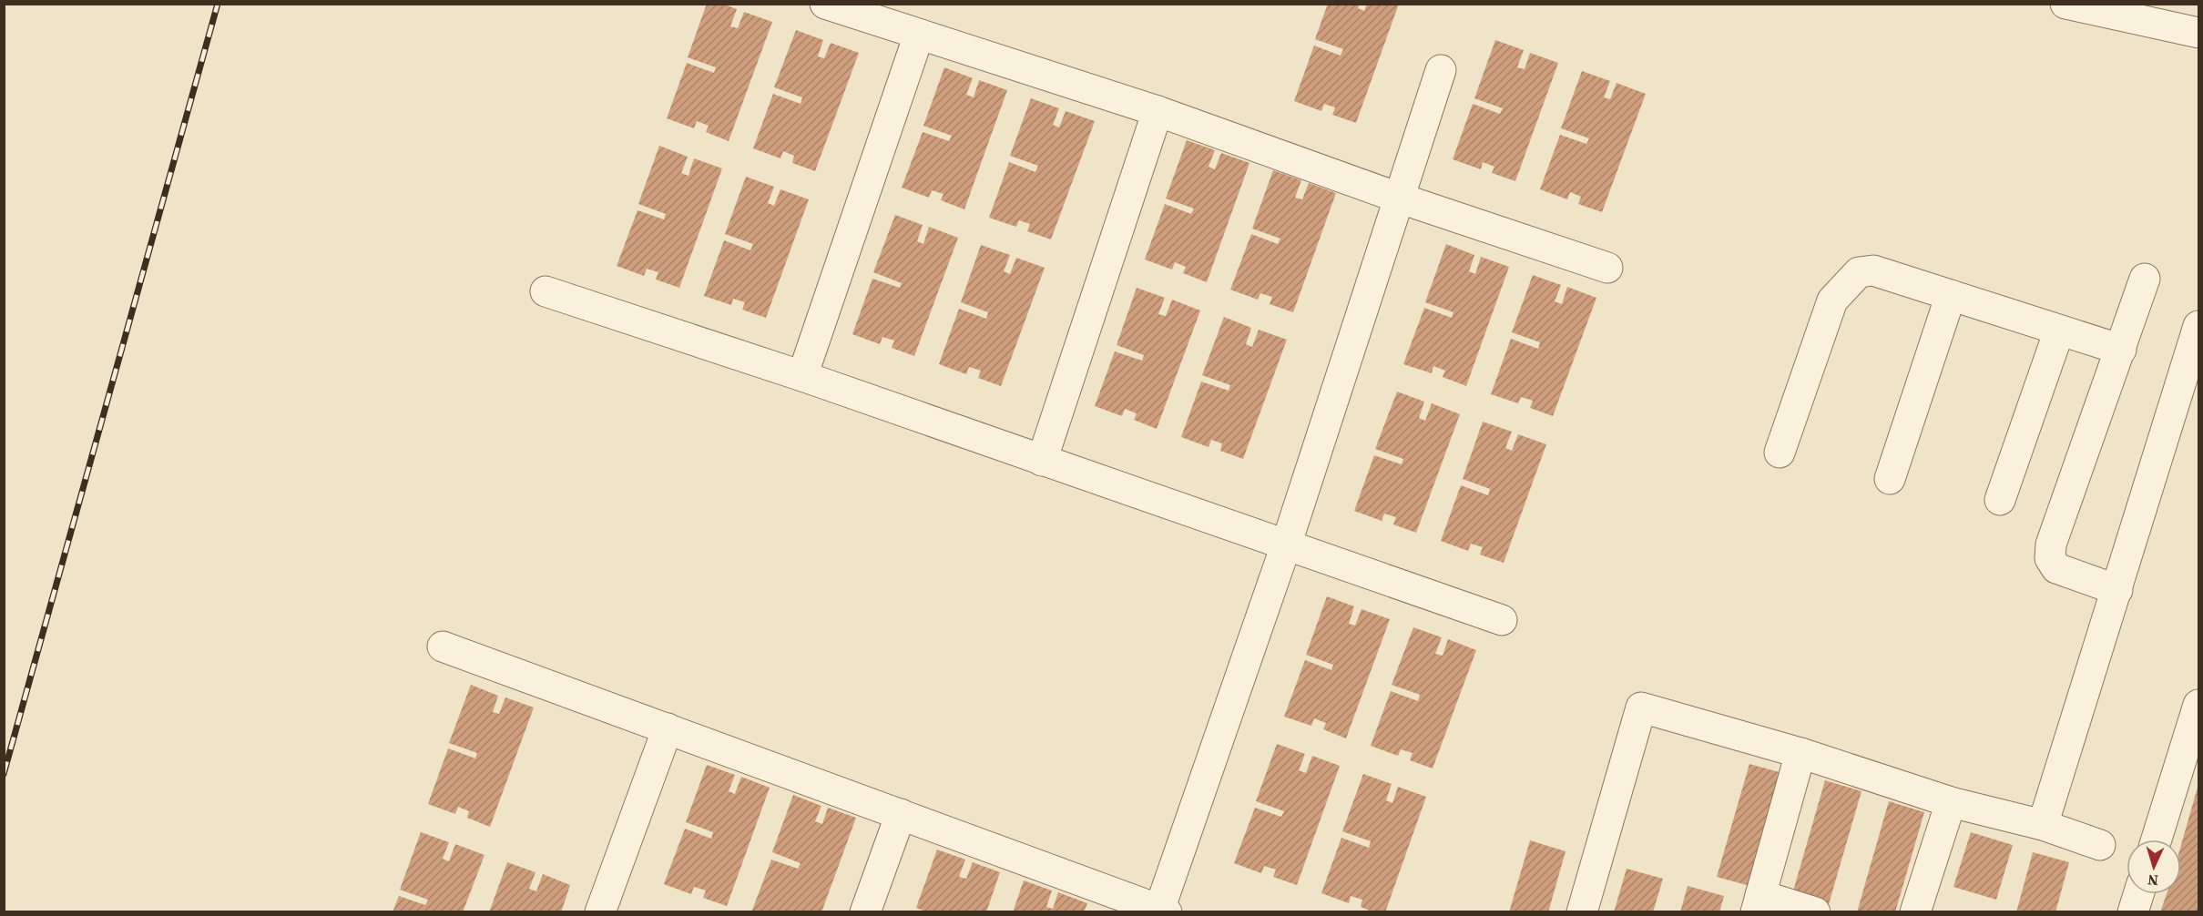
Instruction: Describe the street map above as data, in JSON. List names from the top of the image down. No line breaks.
{"north":"bottom"}
